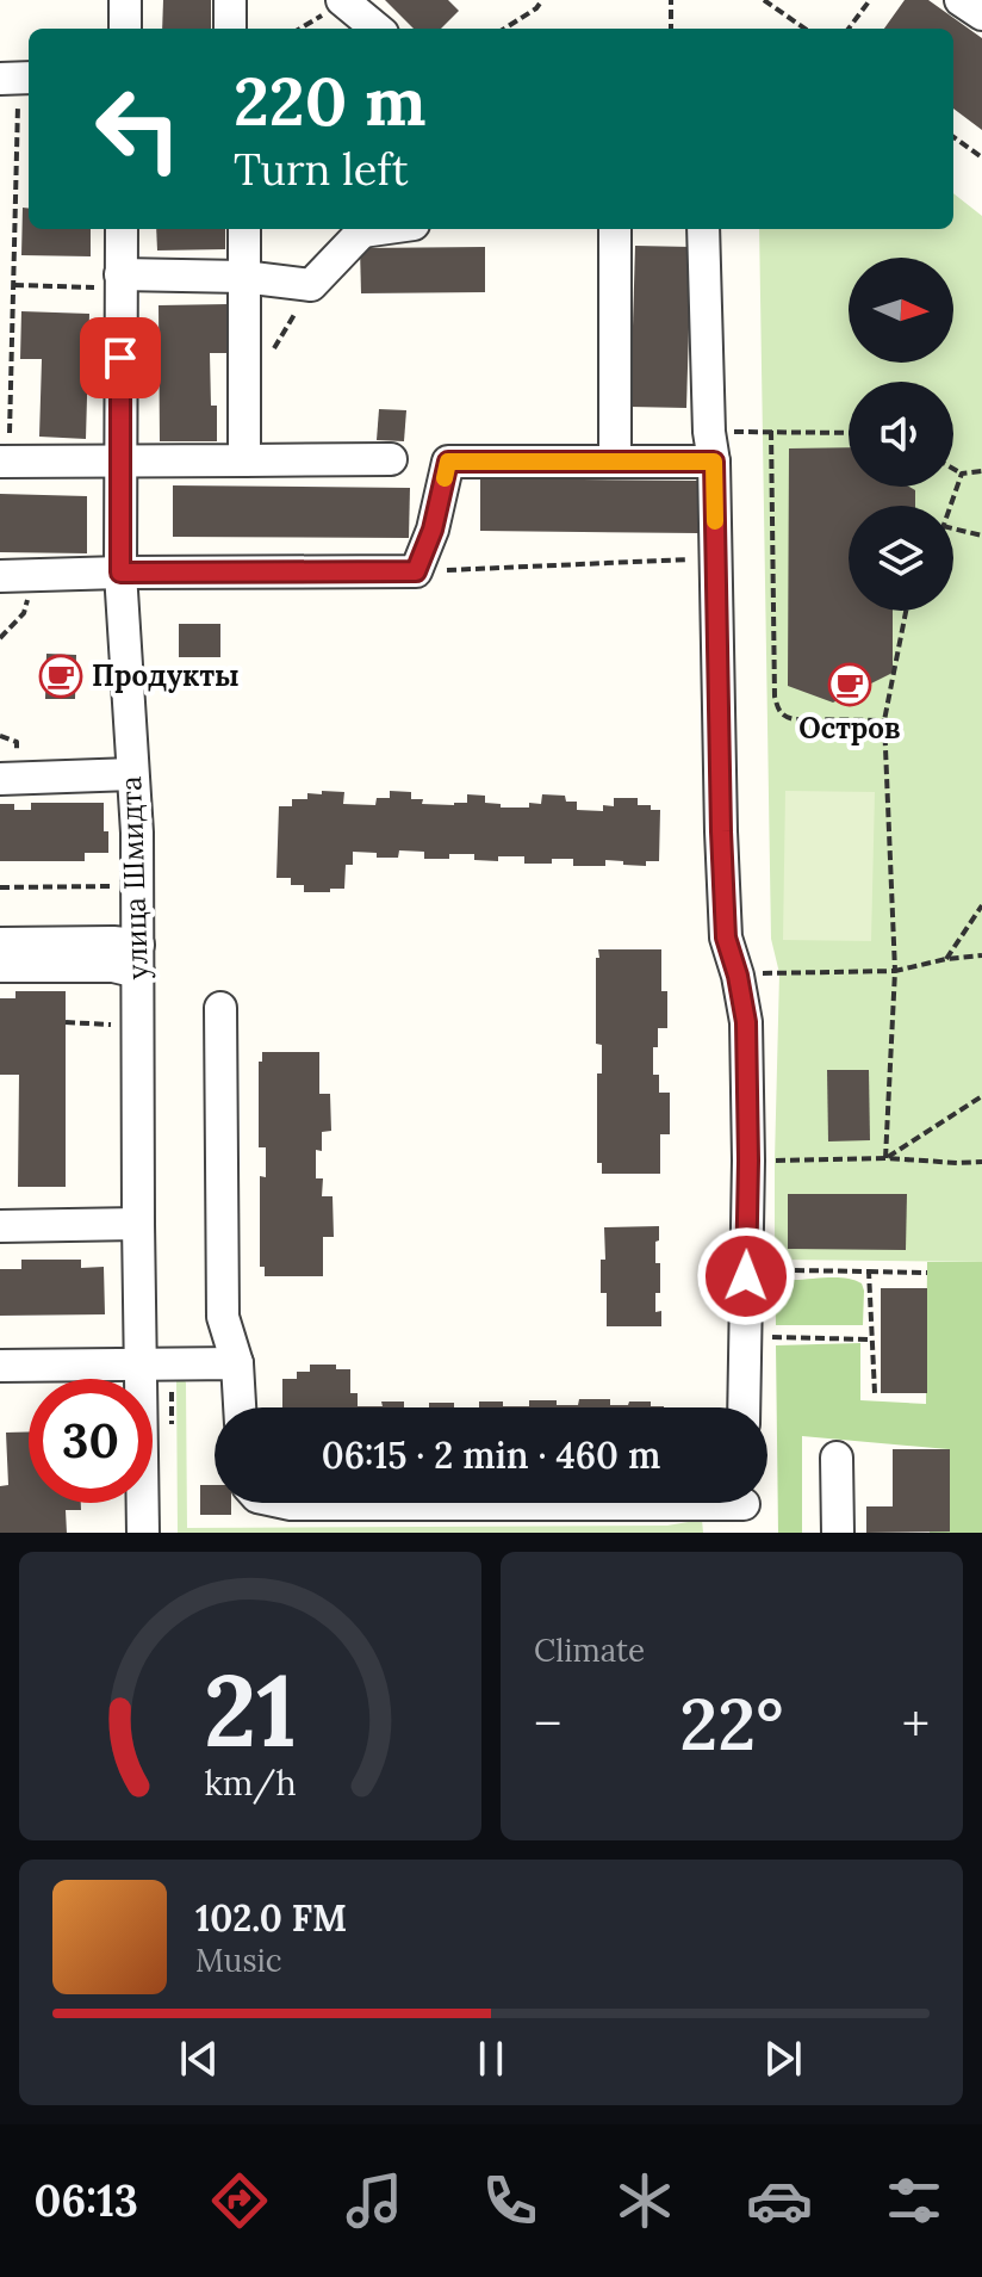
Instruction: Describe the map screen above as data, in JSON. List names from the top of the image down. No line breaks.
{"streets":{"street":["улица Шмидта"]},"places":{"cafe":["Продукты","Остров"]},"north":"right","page":{"turn":["220 m","Turn left"],"limit":"30","trip":"06:15 · 2 min · 460 m","tile":"Climate","heat":["−","22°","+"],"song":["102.0 FM","Music"],"tabs":"06:13","gauge":["21","km/h"]}}
